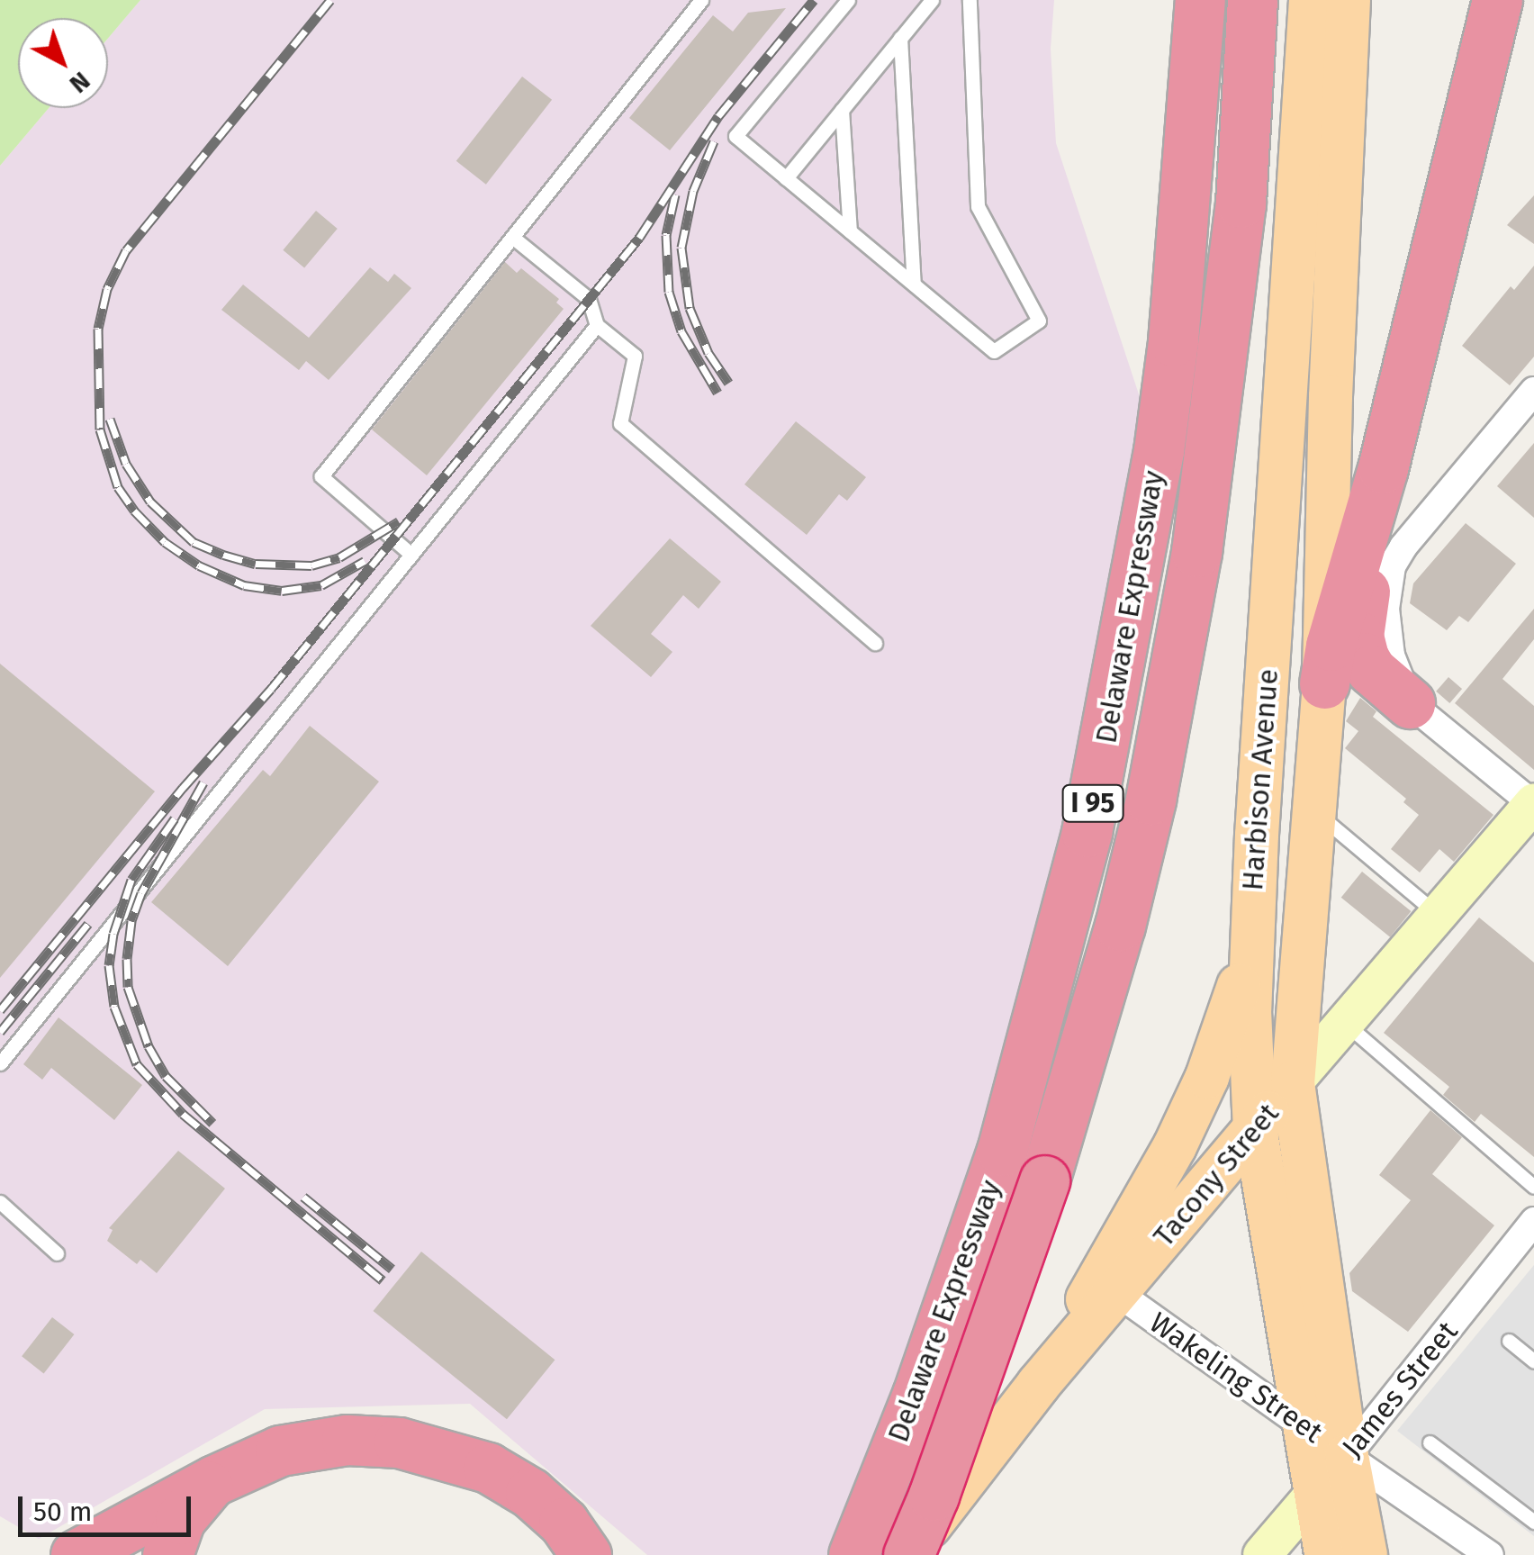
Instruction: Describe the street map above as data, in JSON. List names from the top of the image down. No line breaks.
{"streets":{"highway":["Delaware Expressway","I 95"],"main road":["Harbison Avenue","Tacony Street","James Street"],"street":["Wakeling Street"]},"crossings":[["Delaware Expressway","Tacony Street"],["Harbison Avenue","Tacony Street"],["Harbison Avenue","Wakeling Street"],["Harbison Avenue","James Street"],["Tacony Street","Wakeling Street"],["Wakeling Street","James Street"]],"scale_bar":"50 m","north":"bottom right"}
